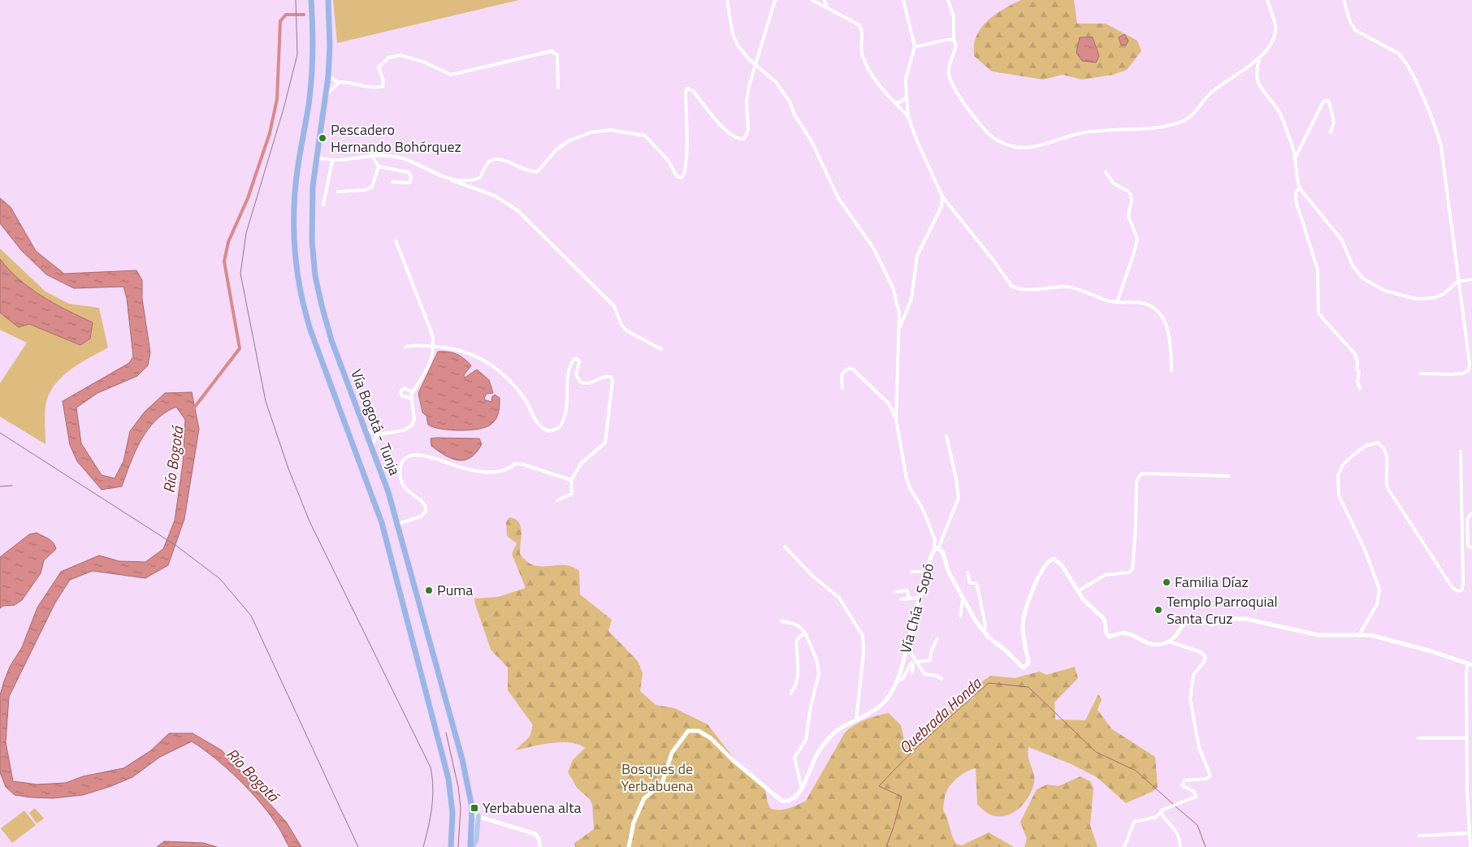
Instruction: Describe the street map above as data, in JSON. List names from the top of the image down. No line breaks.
{"streets":{"highway":["Vía Bogotá - Tunja"],"street":["Vía Chía - Sopó"]},"water":["Río Bogotá","Quebrada Honda"],"parks":["Bosques de Yerbabuena"],"places":{"other":["Pescadero Hernando Bohórquez","Familia Díaz","Puma","Templo Parroquial Santa Cruz"],"transit":["Yerbabuena alta"]}}
